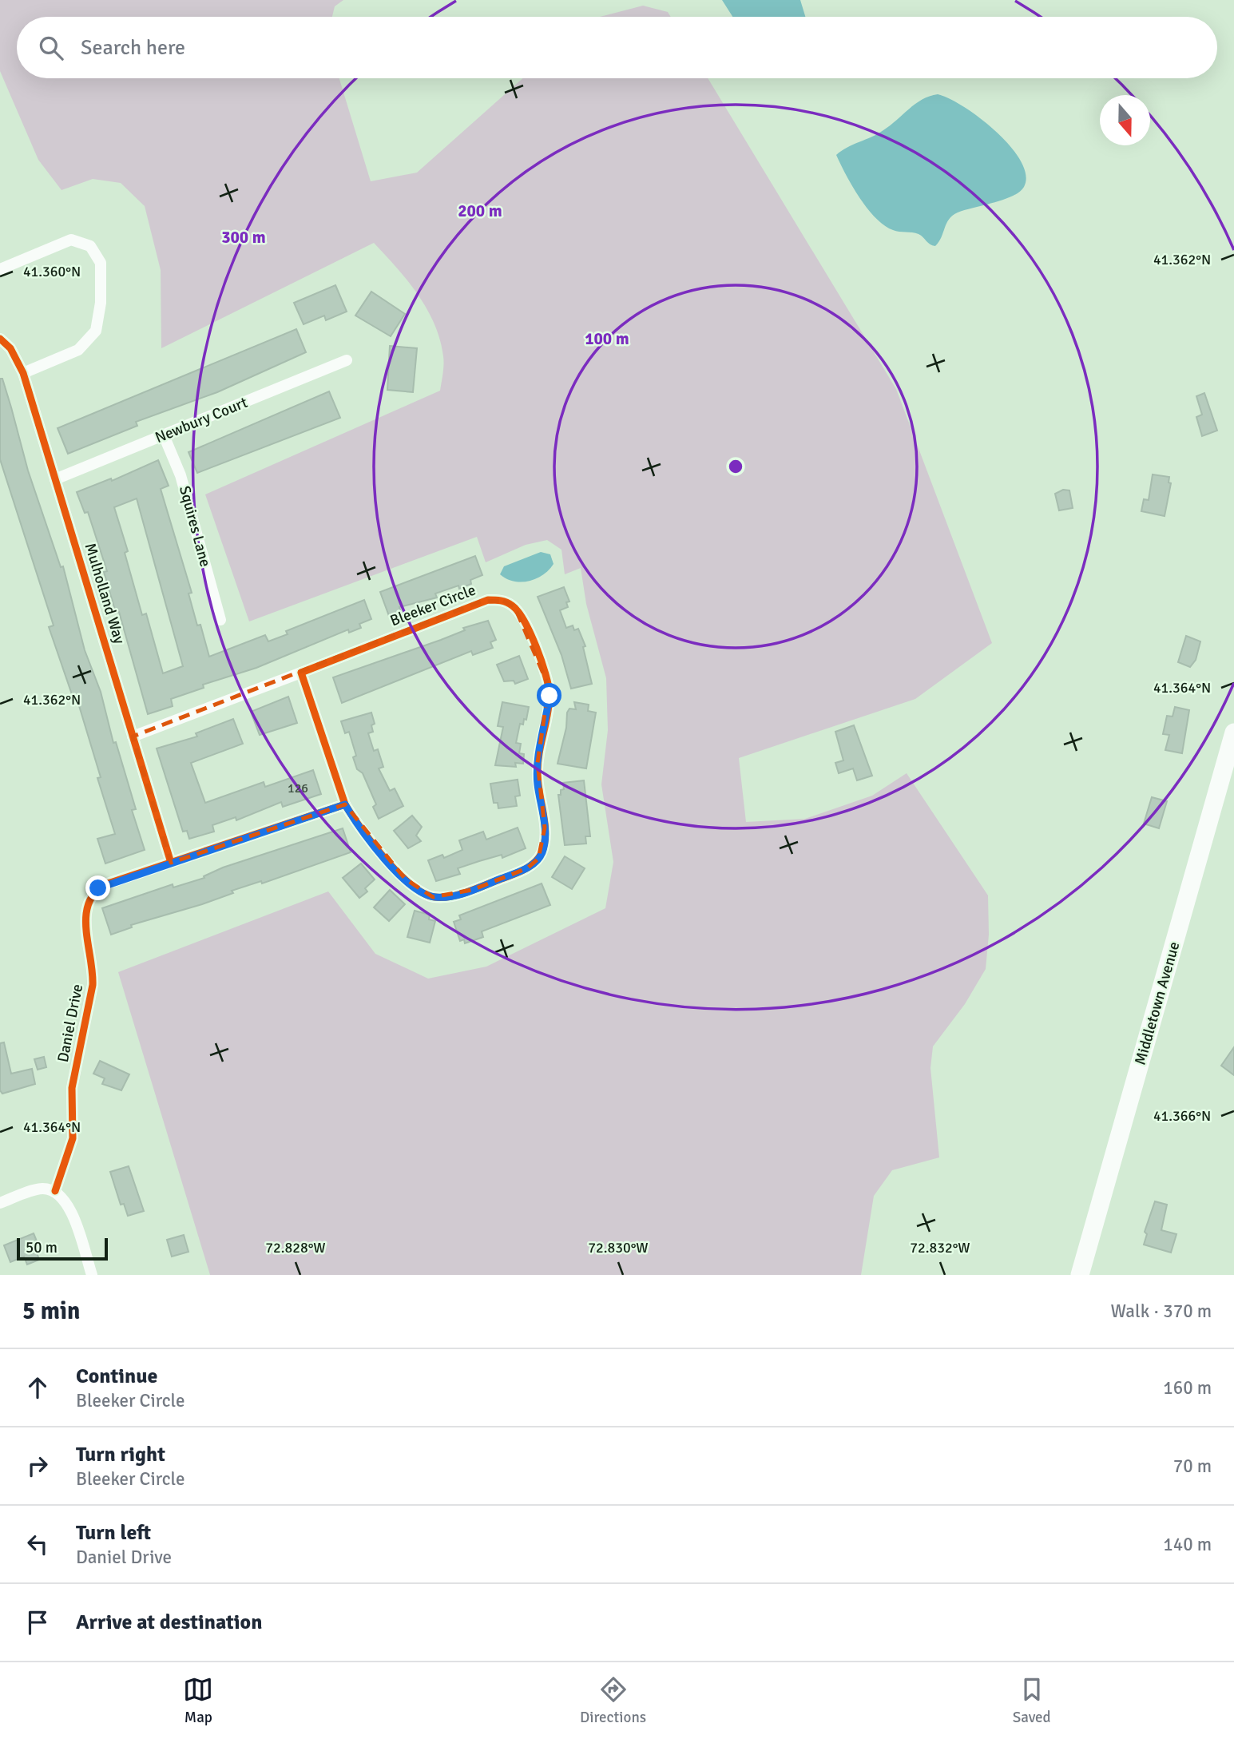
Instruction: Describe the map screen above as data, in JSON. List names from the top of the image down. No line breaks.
{"streets":{"main road":["Middletown Avenue"],"street":["Newbury Court","Squires Lane","Mulholland Way","Bleeker Circle","Daniel Drive"]},"crossings":[["Newbury Court","Squires Lane"],["Newbury Court","Mulholland Way"],["Mulholland Way","Bleeker Circle"],["Mulholland Way","Daniel Drive"],["Bleeker Circle","Daniel Drive"]],"house_numbers":["126"],"scale_bar":"50 m","north":"bottom","page":{"search":"Search here","scale":"50 m","heading":["5 min","Walk · 370 m"],"list":[["Continue","Bleeker Circle","160 m"],["Turn right","Bleeker Circle","70 m"],["Turn left","Daniel Drive","140 m"],"Arrive at destination"],"nav":["Map","Directions","Saved"]},"coordinates":["41.362°N","41.360°N","41.364°N","41.366°N","72.828°W","72.830°W","72.832°W"],"rings":["200 m","300 m","100 m"]}
